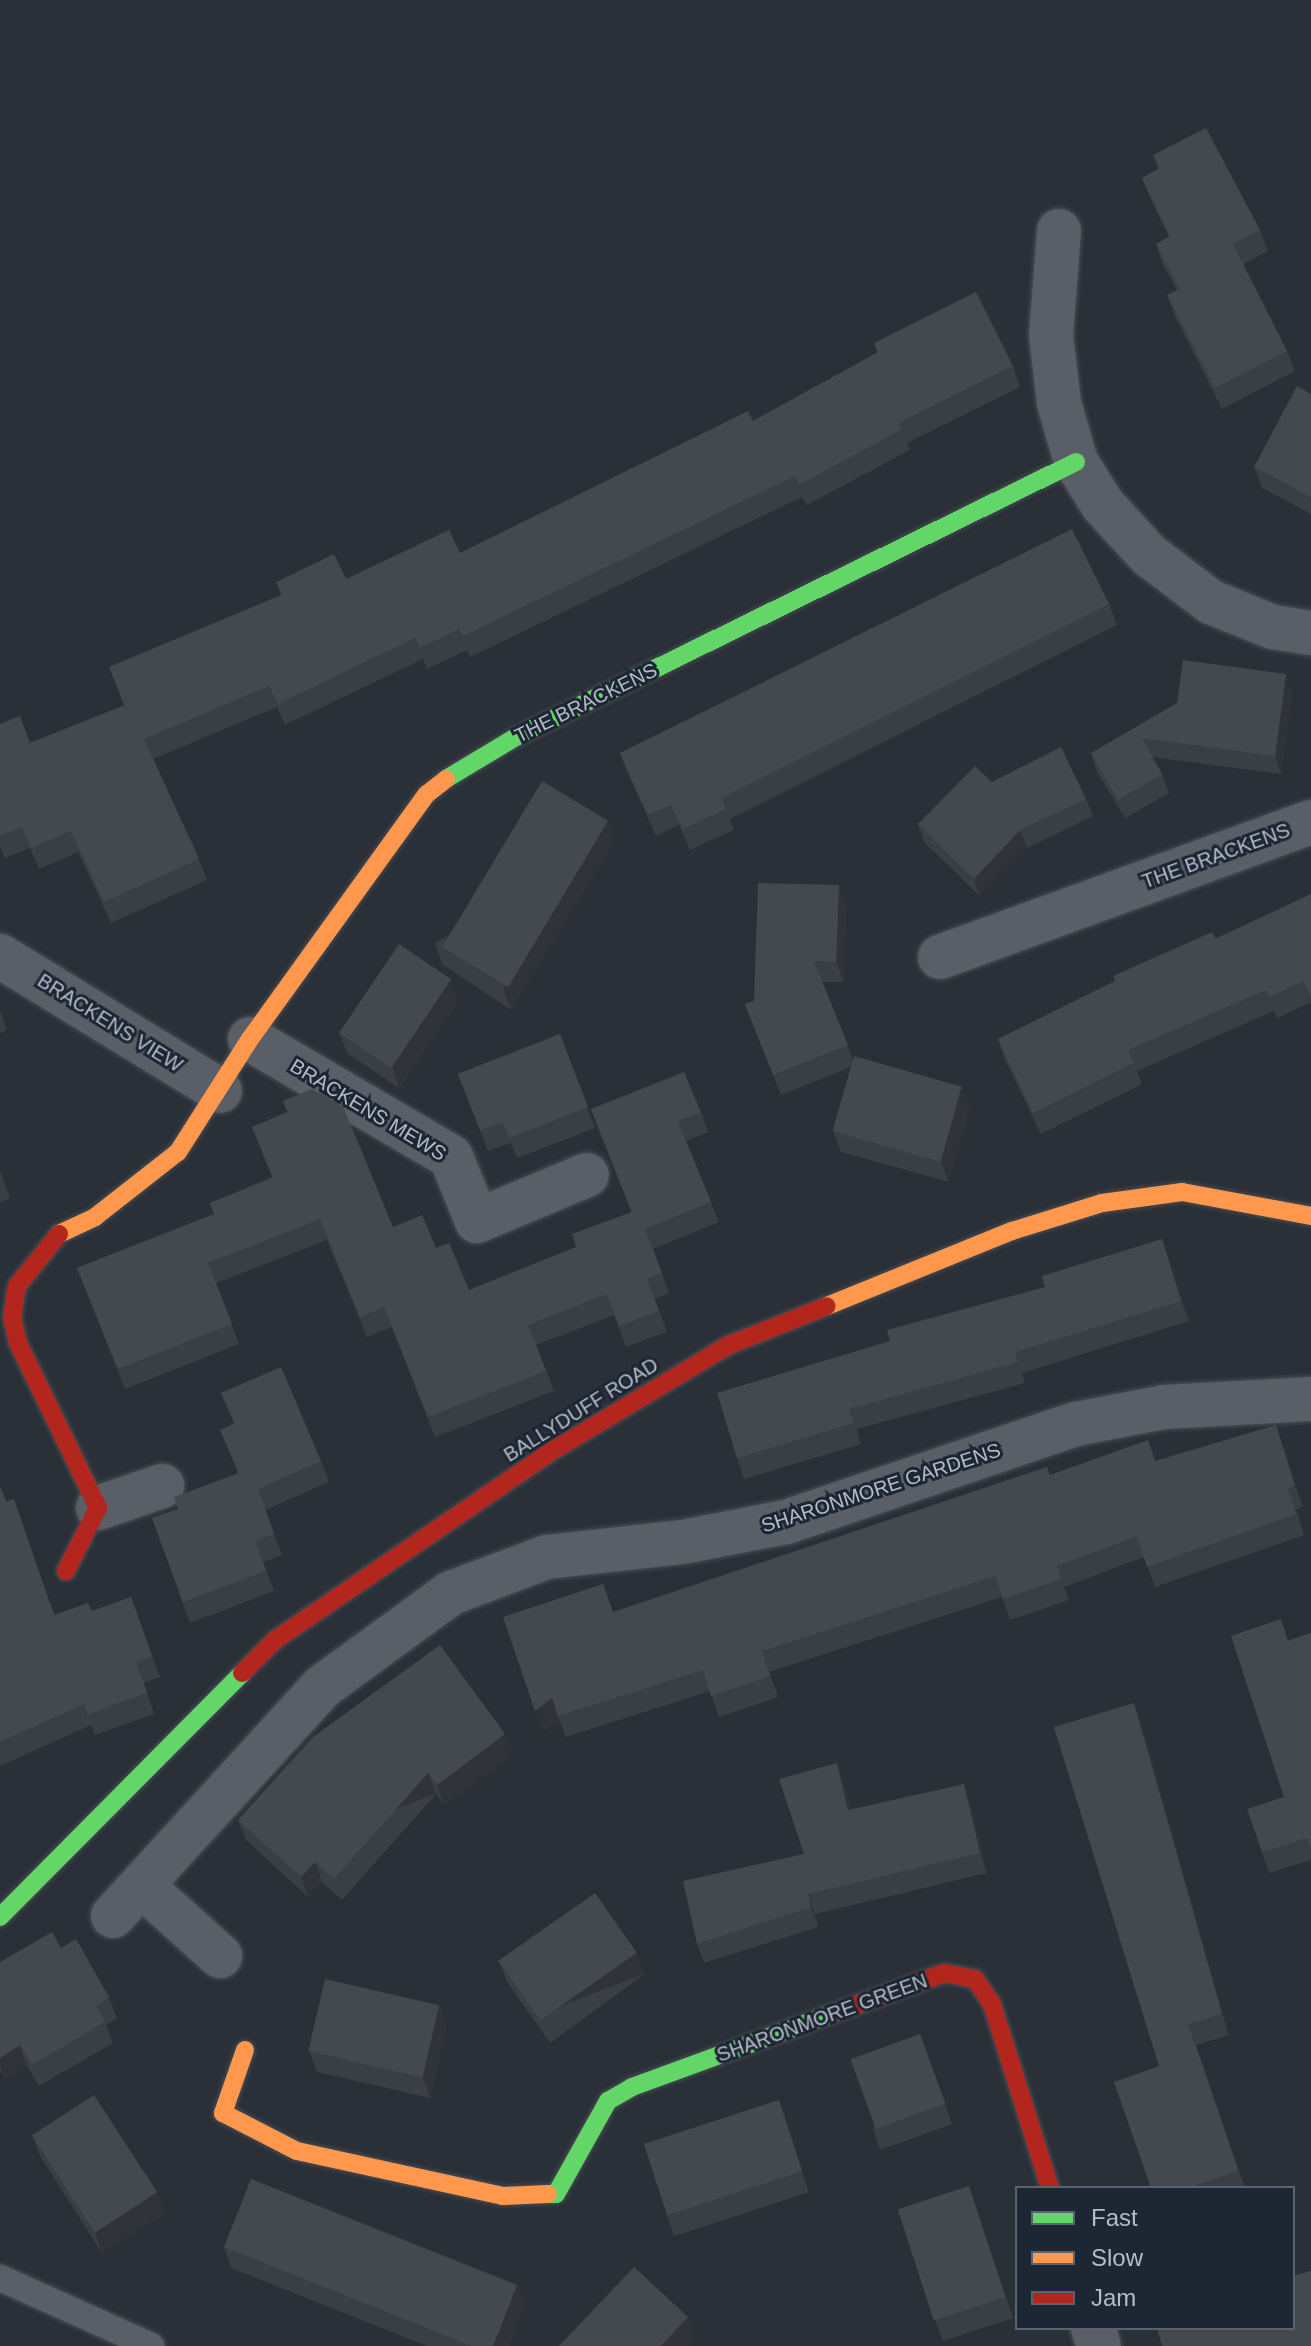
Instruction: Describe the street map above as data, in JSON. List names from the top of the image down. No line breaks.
{"streets":{"street":["THE BRACKENS","BRACKENS VIEW","BRACKENS MEWS","BALLYDUFF ROAD","SHARONMORE GARDENS","SHARONMORE GREEN"]},"crossings":[["THE BRACKENS","BRACKENS VIEW"],["THE BRACKENS","BRACKENS MEWS"]],"legend":["Fast","Slow","Jam"]}
